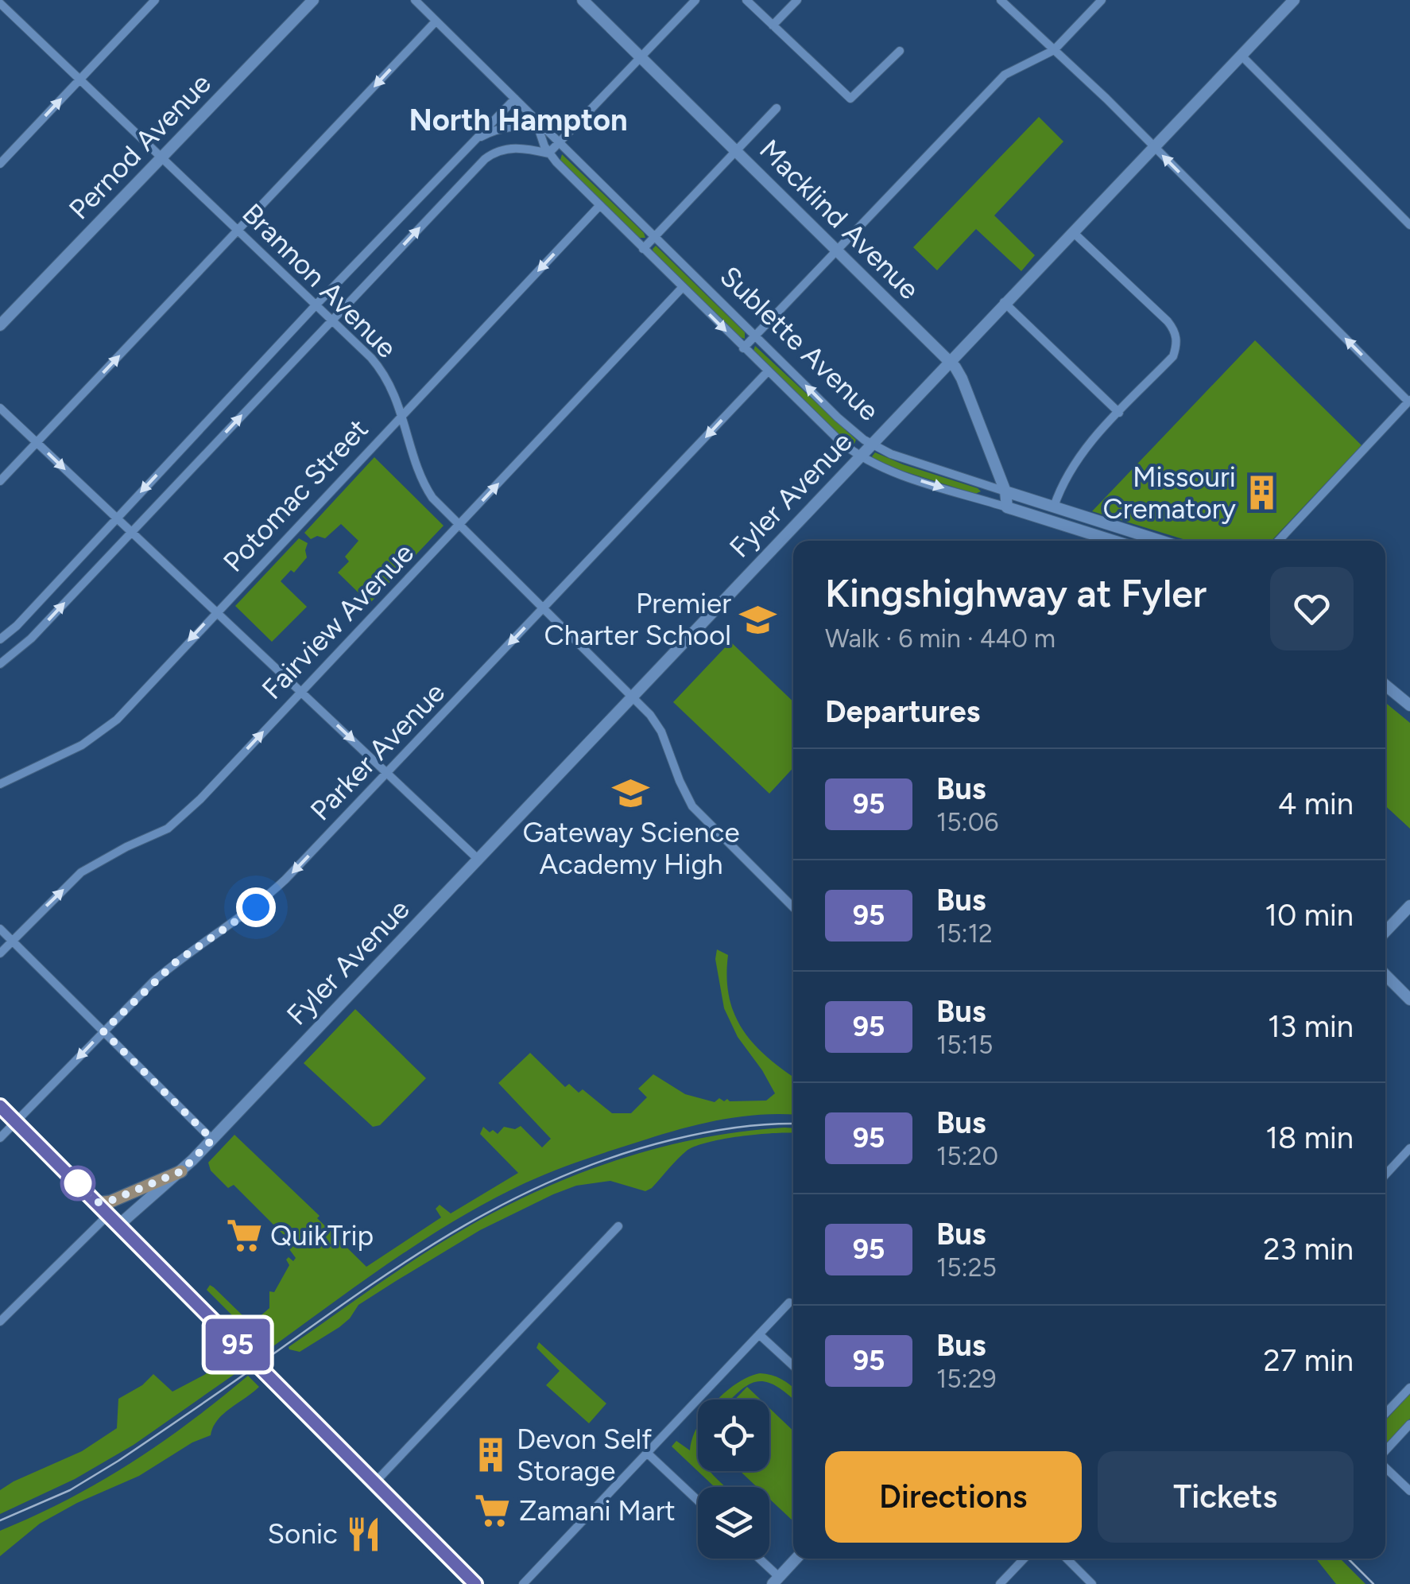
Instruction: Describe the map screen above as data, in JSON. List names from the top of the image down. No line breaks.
{"streets":{"street":["Pernod Avenue","Macklind Avenue","Brannon Avenue","Sublette Avenue","Fyler Avenue","Potomac Street","Fairview Avenue","Parker Avenue"]},"crossings":[["Pernod Avenue","Brannon Avenue"],["Macklind Avenue","Sublette Avenue"],["Macklind Avenue","Fyler Avenue"],["Brannon Avenue","Fyler Avenue"],["Brannon Avenue","Potomac Street"],["Brannon Avenue","Fairview Avenue"],["Brannon Avenue","Parker Avenue"],["Sublette Avenue","Fyler Avenue"],["Sublette Avenue","Potomac Street"],["Sublette Avenue","Fairview Avenue"],["Sublette Avenue","Parker Avenue"]],"one_way":["Potomac Street","Fairview Avenue","Parker Avenue"],"districts":["North Hampton"],"places":{"building":["Missouri Crematory","Devon Self Storage"],"school or university":["Premier Charter School","Gateway Science Academy High"],"supermarket":["QuikTrip","Zamani Mart"],"restaurant":["Sonic"]},"lines":["bus line 95"],"page":{"on_map":"95","heading":[["Kingshighway at Fyler","Walk · 6 min · 440 m"],"Departures"],"list":[{"mark":"95","name":"Bus","note":"15:06","value":"4 min"},{"mark":"95","name":"Bus","note":"15:12","value":"10 min"},{"mark":"95","name":"Bus","note":"15:15","value":"13 min"},{"mark":"95","name":"Bus","note":"15:20","value":"18 min"},{"mark":"95","name":"Bus","note":"15:25","value":"23 min"},{"mark":"95","name":"Bus","note":"15:29","value":"27 min"}],"buttons":["Directions","Tickets"]}}
